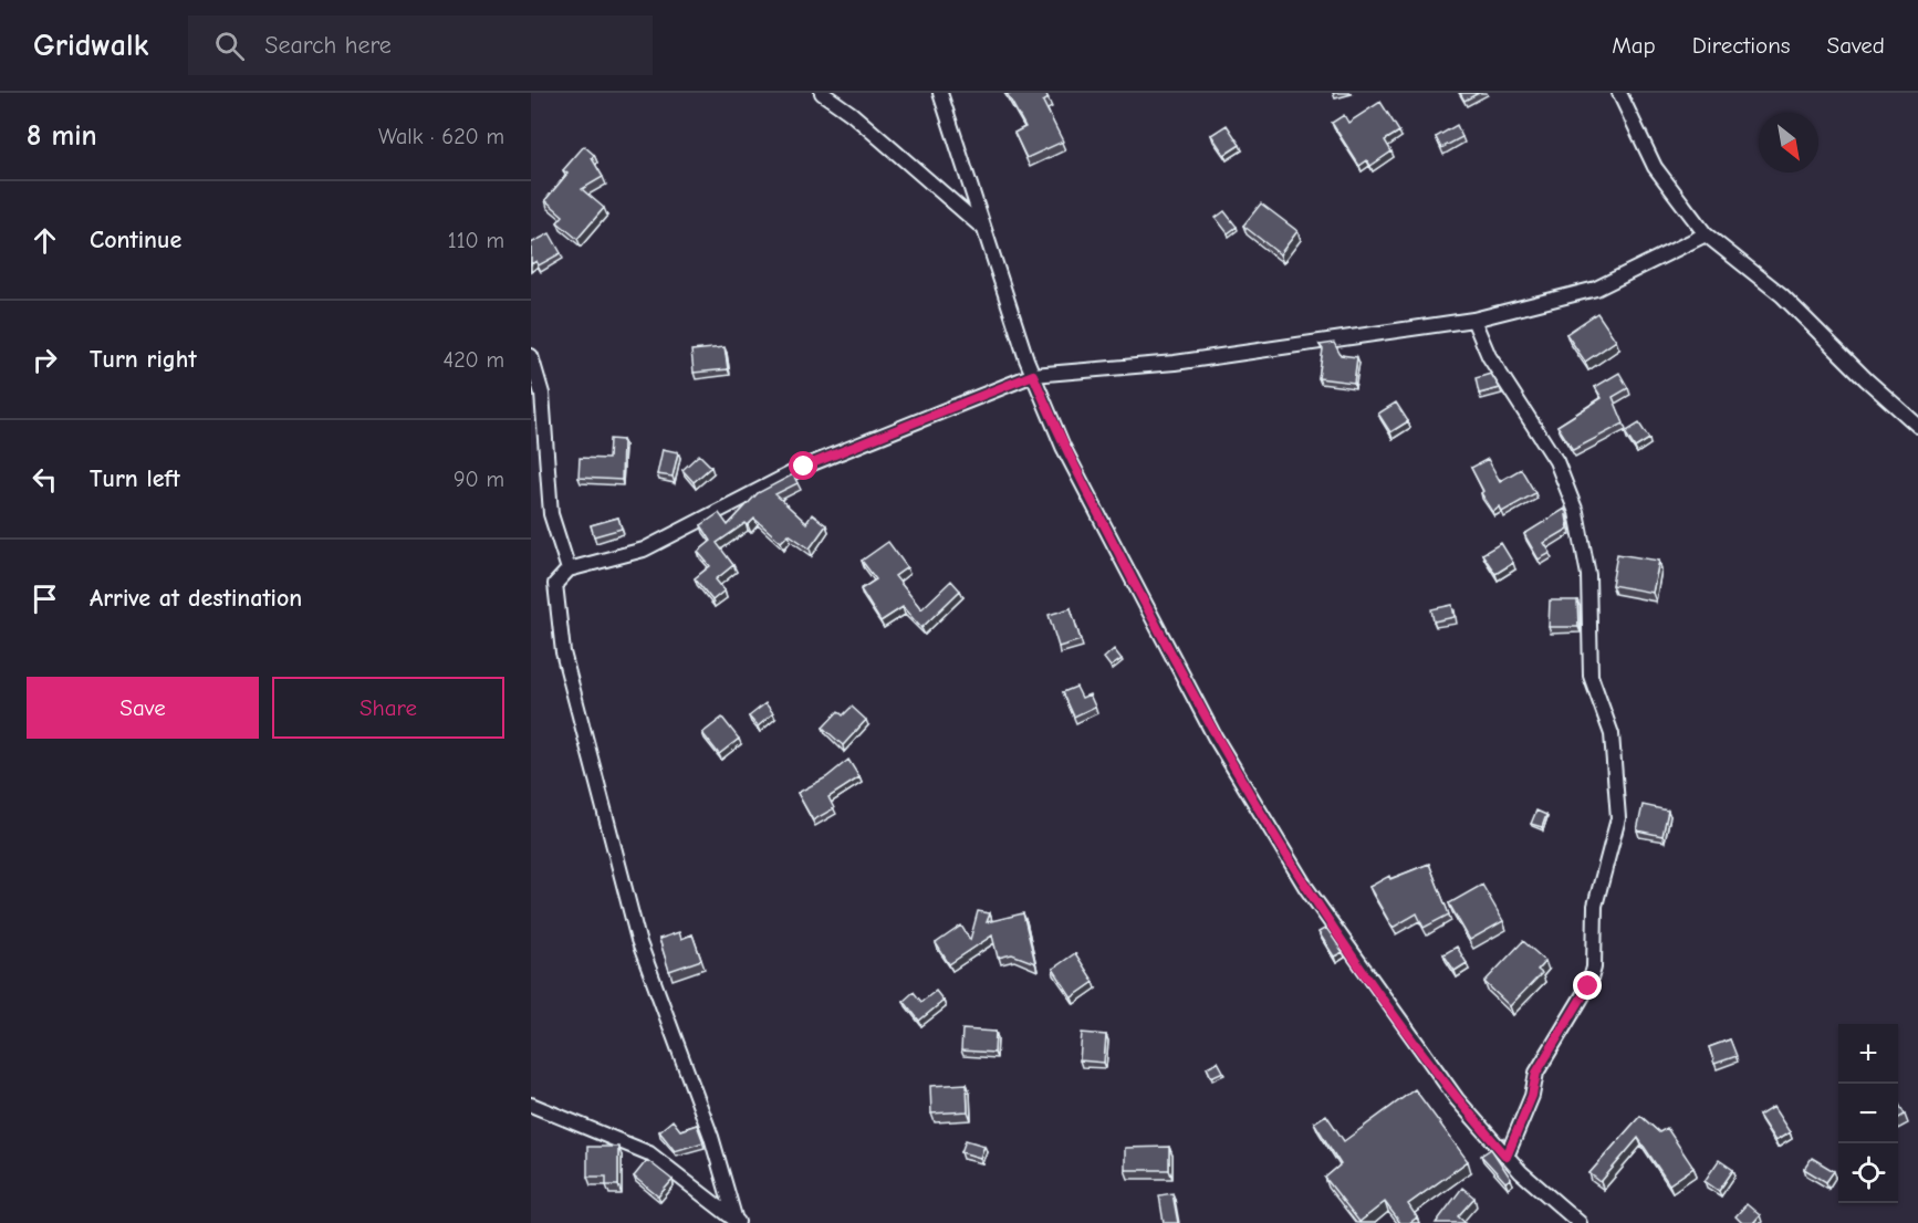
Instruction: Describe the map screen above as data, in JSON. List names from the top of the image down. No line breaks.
{"north":"bottom right","page":{"header":"Gridwalk","search":"Search here","nav":["Map","Directions","Saved"],"heading":["8 min","Walk · 620 m"],"list":[["Continue","110 m"],["Turn right","420 m"],["Turn left","90 m"],"Arrive at destination"],"buttons":["Save","Share"],"map_buttons":["+","−"]}}
